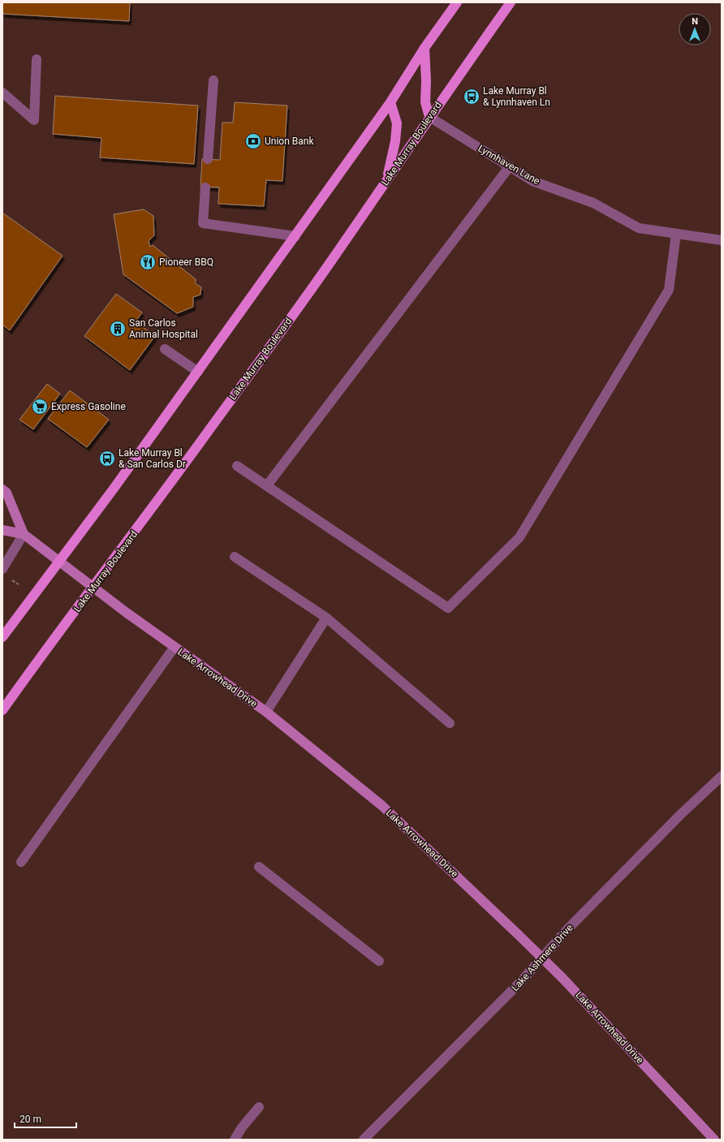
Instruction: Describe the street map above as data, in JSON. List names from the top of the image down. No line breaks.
{"streets":{"main road":["Lake Murray Boulevard"],"street":["Lynnhaven Lane","Lake Arrowhead Drive","Lake Ashmere Drive"]},"crossings":[["Lake Murray Boulevard","Lynnhaven Lane"],["Lake Murray Boulevard","Lake Arrowhead Drive"],["Lake Arrowhead Drive","Lake Ashmere Drive"]],"places":{"bus stop":["Lake Murray Bl & Lynnhaven Ln","Lake Murray Bl & San Carlos Dr"],"bank":["Union Bank"],"restaurant":["Pioneer BBQ"],"building":["San Carlos Animal Hospital"],"supermarket":["Express Gasoline"]},"scale_bar":"20 m","north":"top"}
